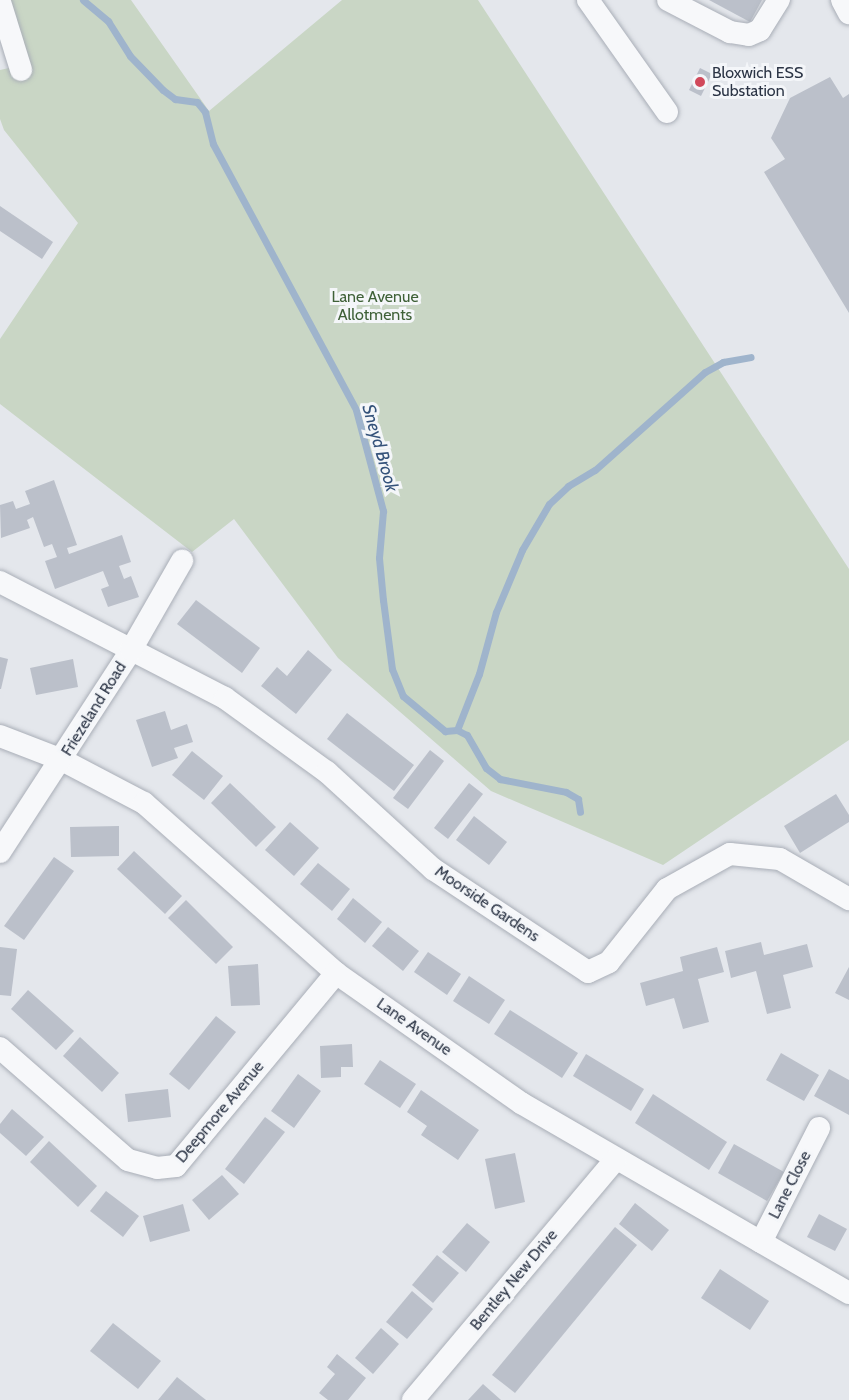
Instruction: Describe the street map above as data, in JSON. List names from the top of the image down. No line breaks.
{"streets":{"street":["Friezeland Road","Moorside Gardens","Lane Avenue","Deepmore Avenue","Lane Close","Bentley New Drive"]},"crossings":[["Friezeland Road","Moorside Gardens"],["Friezeland Road","Lane Avenue"],["Lane Avenue","Deepmore Avenue"],["Lane Avenue","Lane Close"],["Lane Avenue","Bentley New Drive"]],"water":["Sneyd Brook"],"parks":["Lane Avenue Allotments"],"places":["Bloxwich ESS Substation"]}
